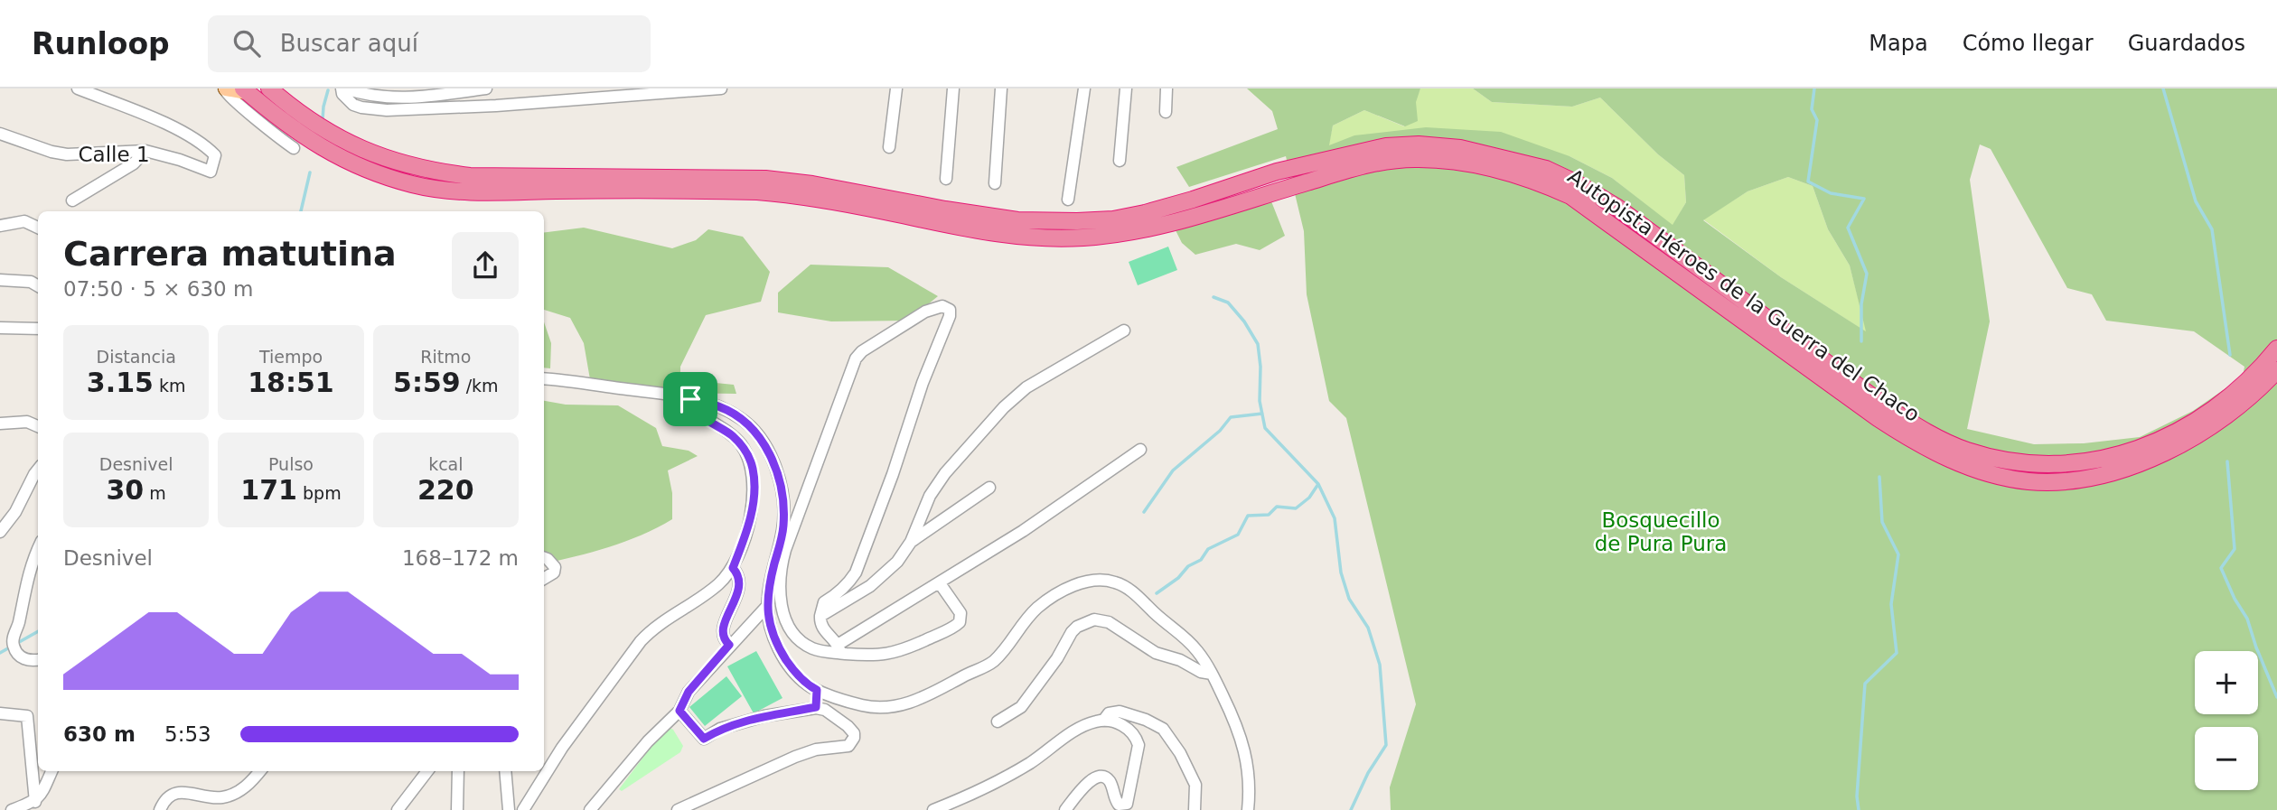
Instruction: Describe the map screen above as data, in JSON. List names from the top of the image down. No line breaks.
{"streets":{"highway":["Autopista Héroes de la Guerra del Chaco"],"street":["Calle 1"]},"parks":["Bosquecillo de Pura Pura"],"page":{"header":"Runloop","search":"Buscar aquí","nav":["Mapa","Cómo llegar","Guardados"],"heading":["Carrera matutina","07:50 · 5 × 630 m"],"stats":[["Distancia","3.15 km"],["Tiempo","18:51"],["Ritmo","5:59 /km"],["Desnivel","30 m"],["Pulso","171 bpm"],["kcal","220"]],"chart":["Desnivel","168–172 m"],"map_buttons":["+","−"],"list":[{"name":"630 m","note":"5:53"}]}}
